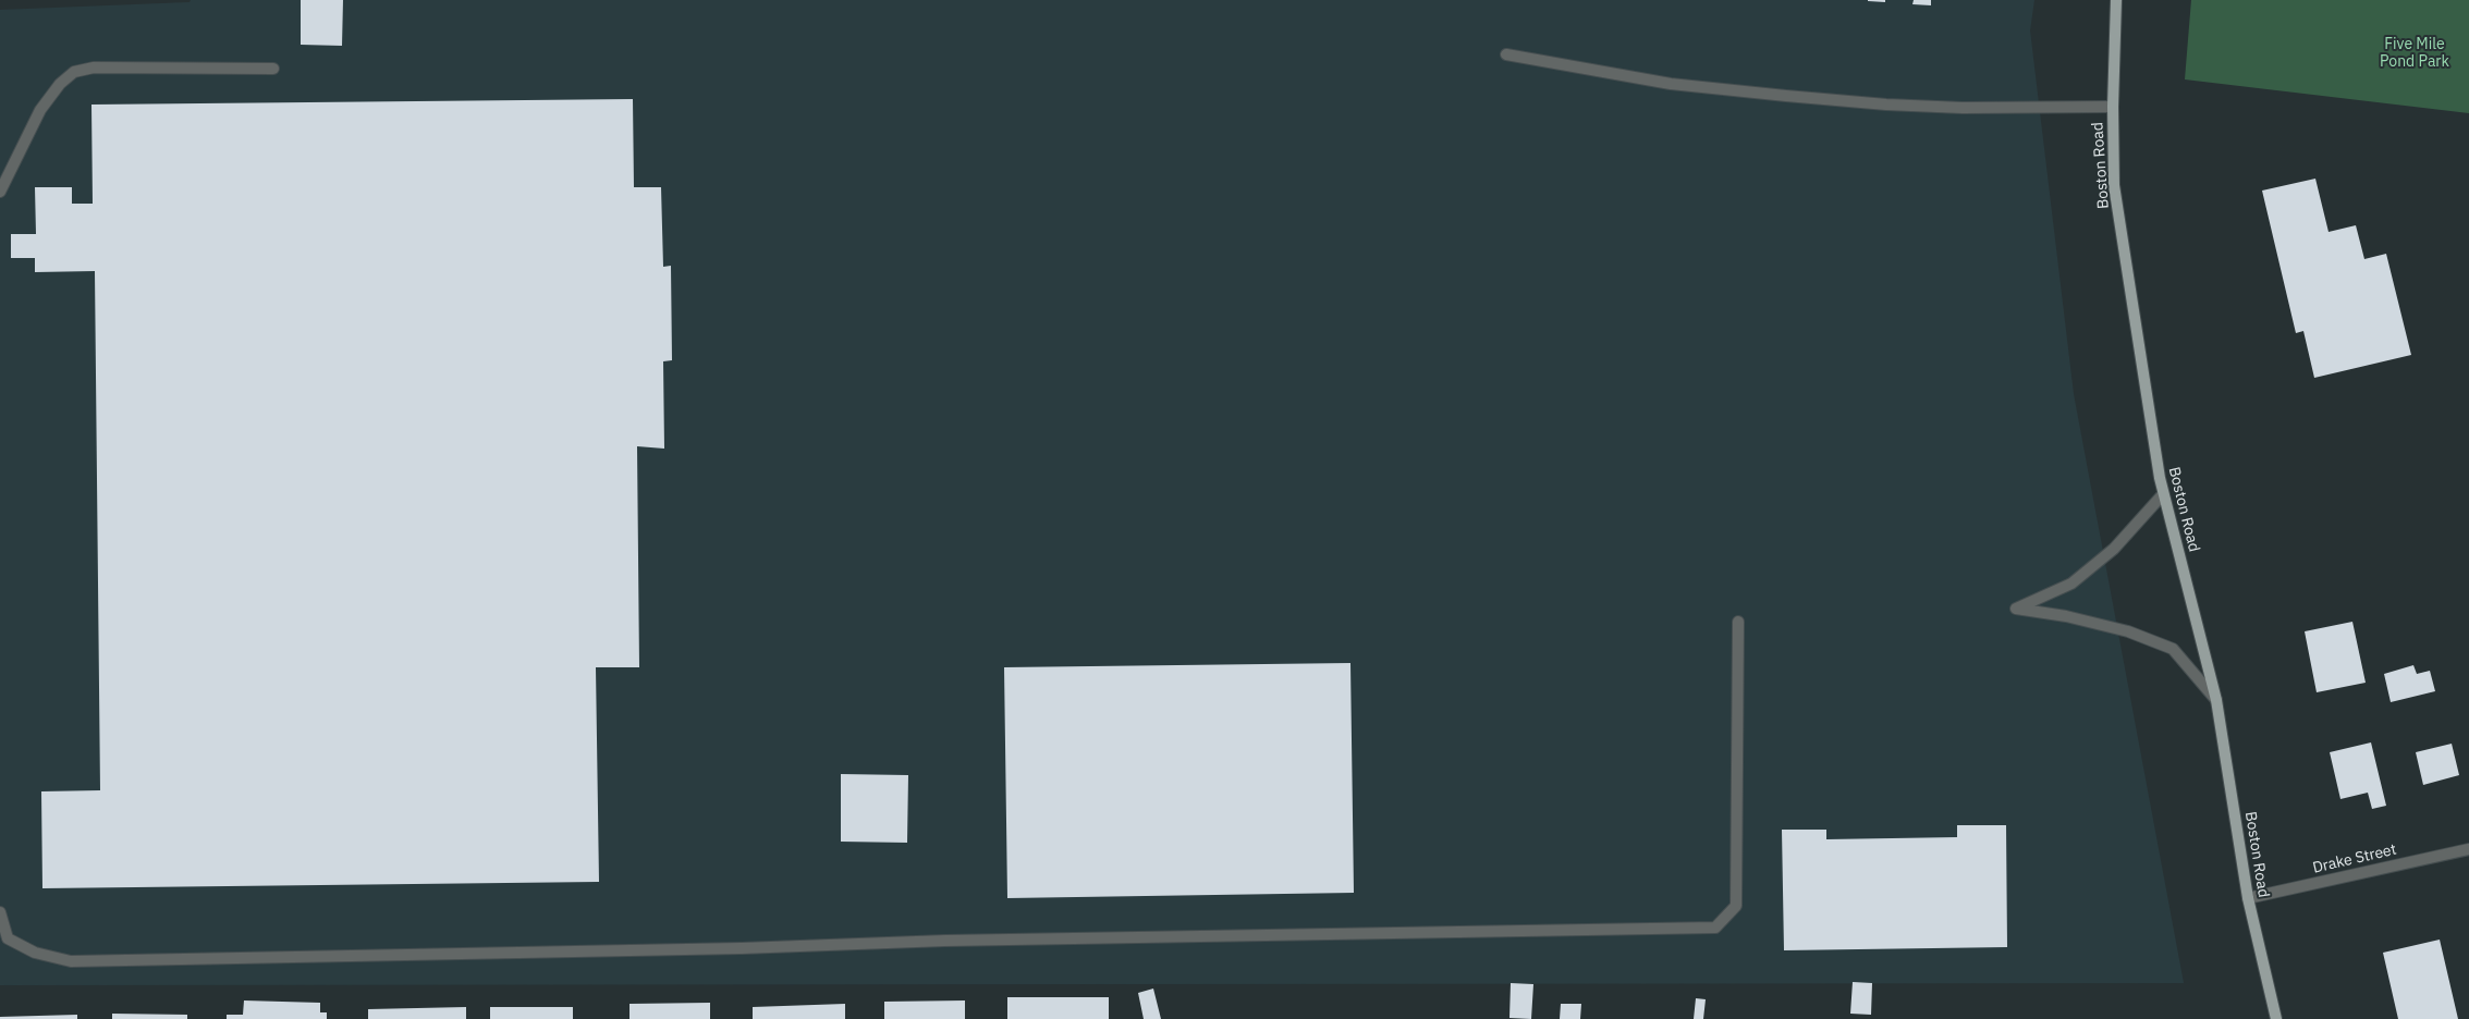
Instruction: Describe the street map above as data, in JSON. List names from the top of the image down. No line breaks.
{"streets":{"main road":["Boston Road"],"street":["Drake Street"]},"crossings":[["Boston Road","Drake Street"]],"parks":["Five Mile Pond Park"]}
